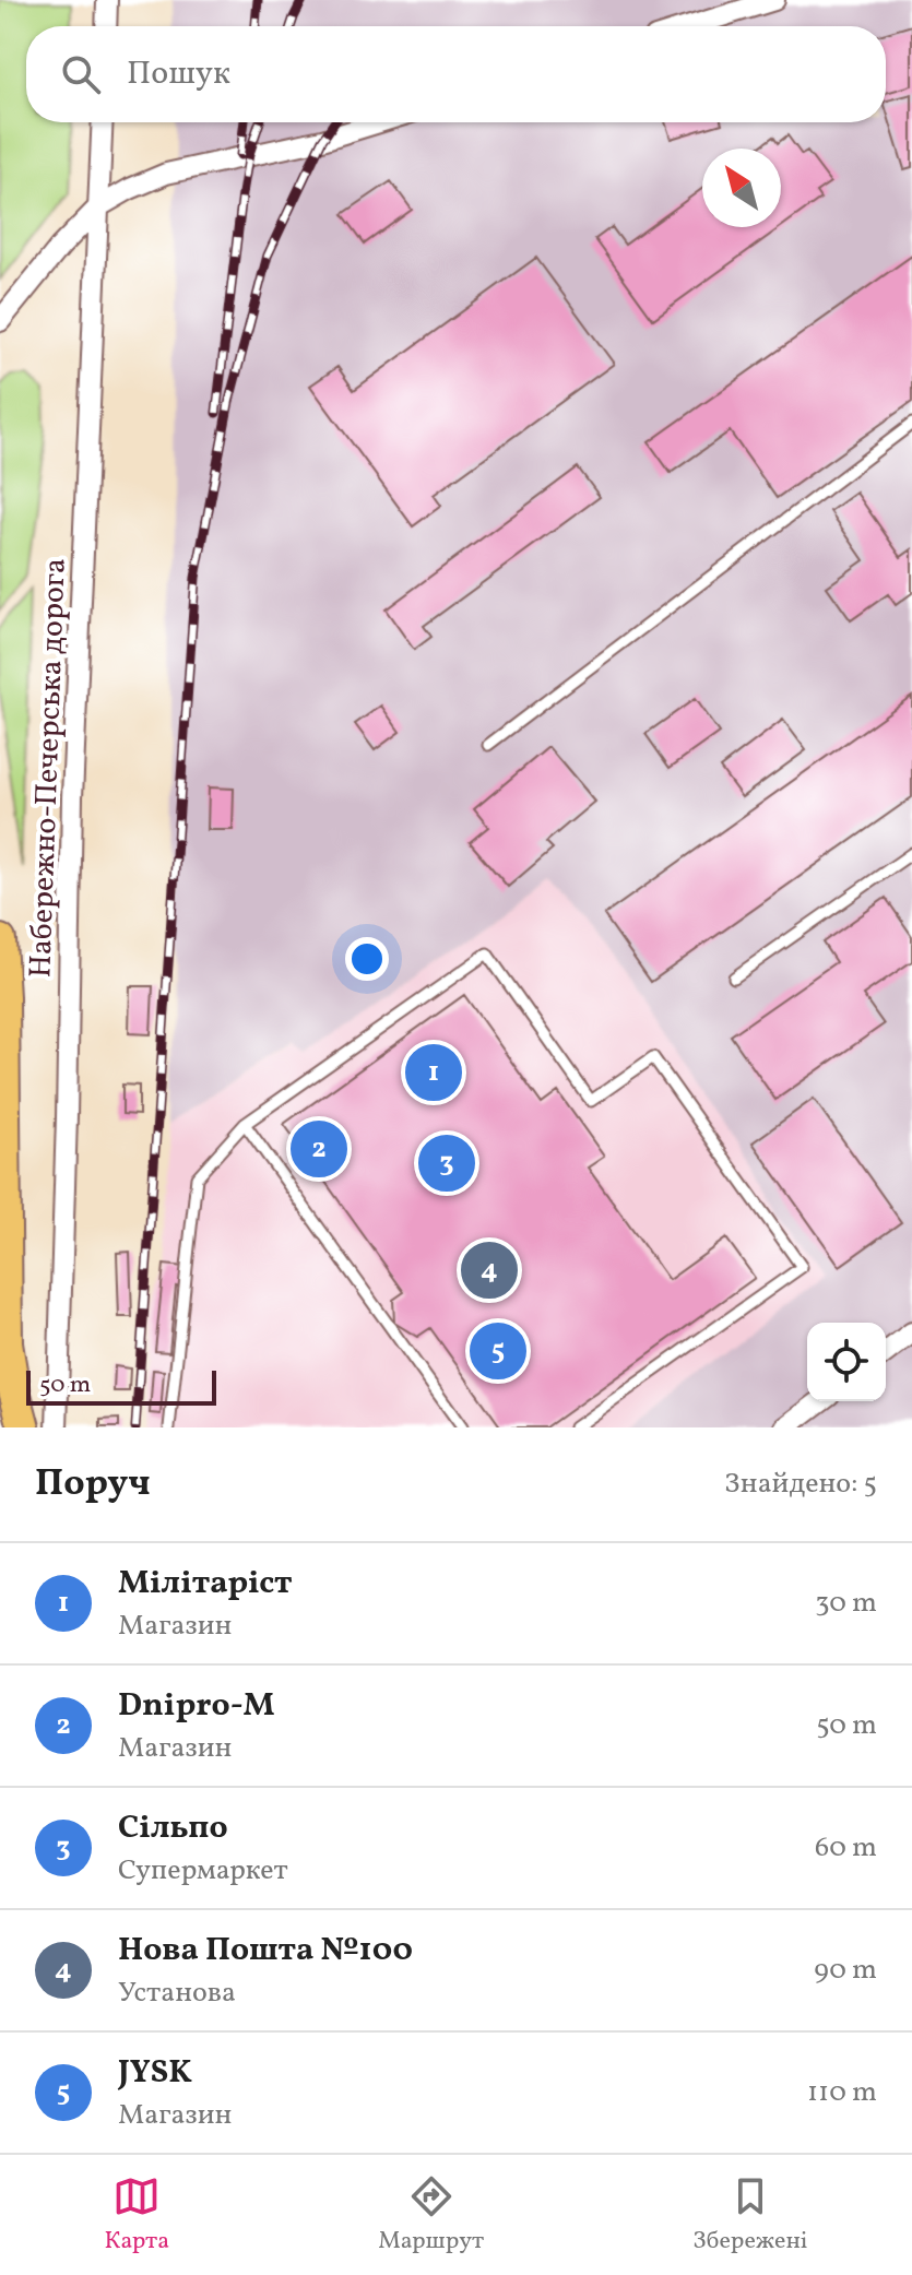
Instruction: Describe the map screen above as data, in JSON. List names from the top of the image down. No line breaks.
{"streets":{"street":["Набережно-Печерська дорога"]},"scale_bar":"50 m","north":"top left","page":{"search":"Пошук","pins":["1","2","3","4","5"],"scale":"50 m","heading":["Поруч","Знайдено: 5"],"list":[{"mark":"1","name":"Мілітаріст","note":"Магазин","value":"30 m"},{"mark":"2","name":"Dnipro-M","note":"Магазин","value":"50 m"},{"mark":"3","name":"Сільпо","note":"Супермаркет","value":"60 m"},{"mark":"4","name":"Нова Пошта №100","note":"Установа","value":"90 m"},{"mark":"5","name":"JYSK","note":"Магазин","value":"110 m"}],"nav":["Карта","Маршрут","Збережені"]}}
